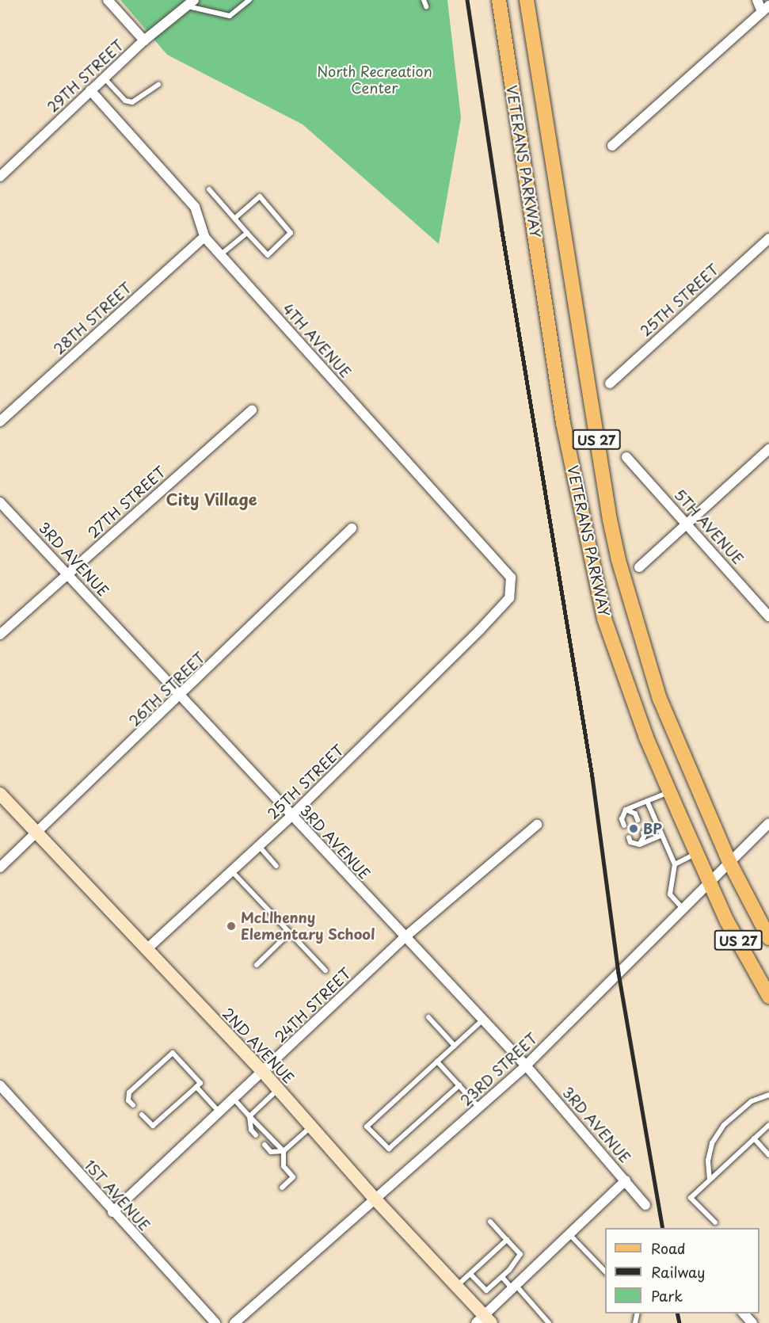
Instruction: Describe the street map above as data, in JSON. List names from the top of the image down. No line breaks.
{"streets":{"main road":["VETERANS PARKWAY","US 27","2ND AVENUE"],"street":["29TH STREET","25TH STREET","28TH STREET","4TH AVENUE","27TH STREET","5TH AVENUE","3RD AVENUE","26TH STREET","24TH STREET","23RD STREET","1ST AVENUE"]},"crossings":[["29TH STREET","4TH AVENUE"],["VETERANS PARKWAY","23RD STREET"],["25TH STREET","4TH AVENUE"],["25TH STREET","3RD AVENUE"],["25TH STREET","2ND AVENUE"],["28TH STREET","4TH AVENUE"],["27TH STREET","3RD AVENUE"],["3RD AVENUE","26TH STREET"],["3RD AVENUE","24TH STREET"],["3RD AVENUE","23RD STREET"],["26TH STREET","2ND AVENUE"],["24TH STREET","2ND AVENUE"],["24TH STREET","1ST AVENUE"],["2ND AVENUE","23RD STREET"]],"districts":["City Village"],"parks":["North Recreation Center"],"places":["BP","McLlhenny Elementary School"],"legend":["Road","Railway","Park"]}
